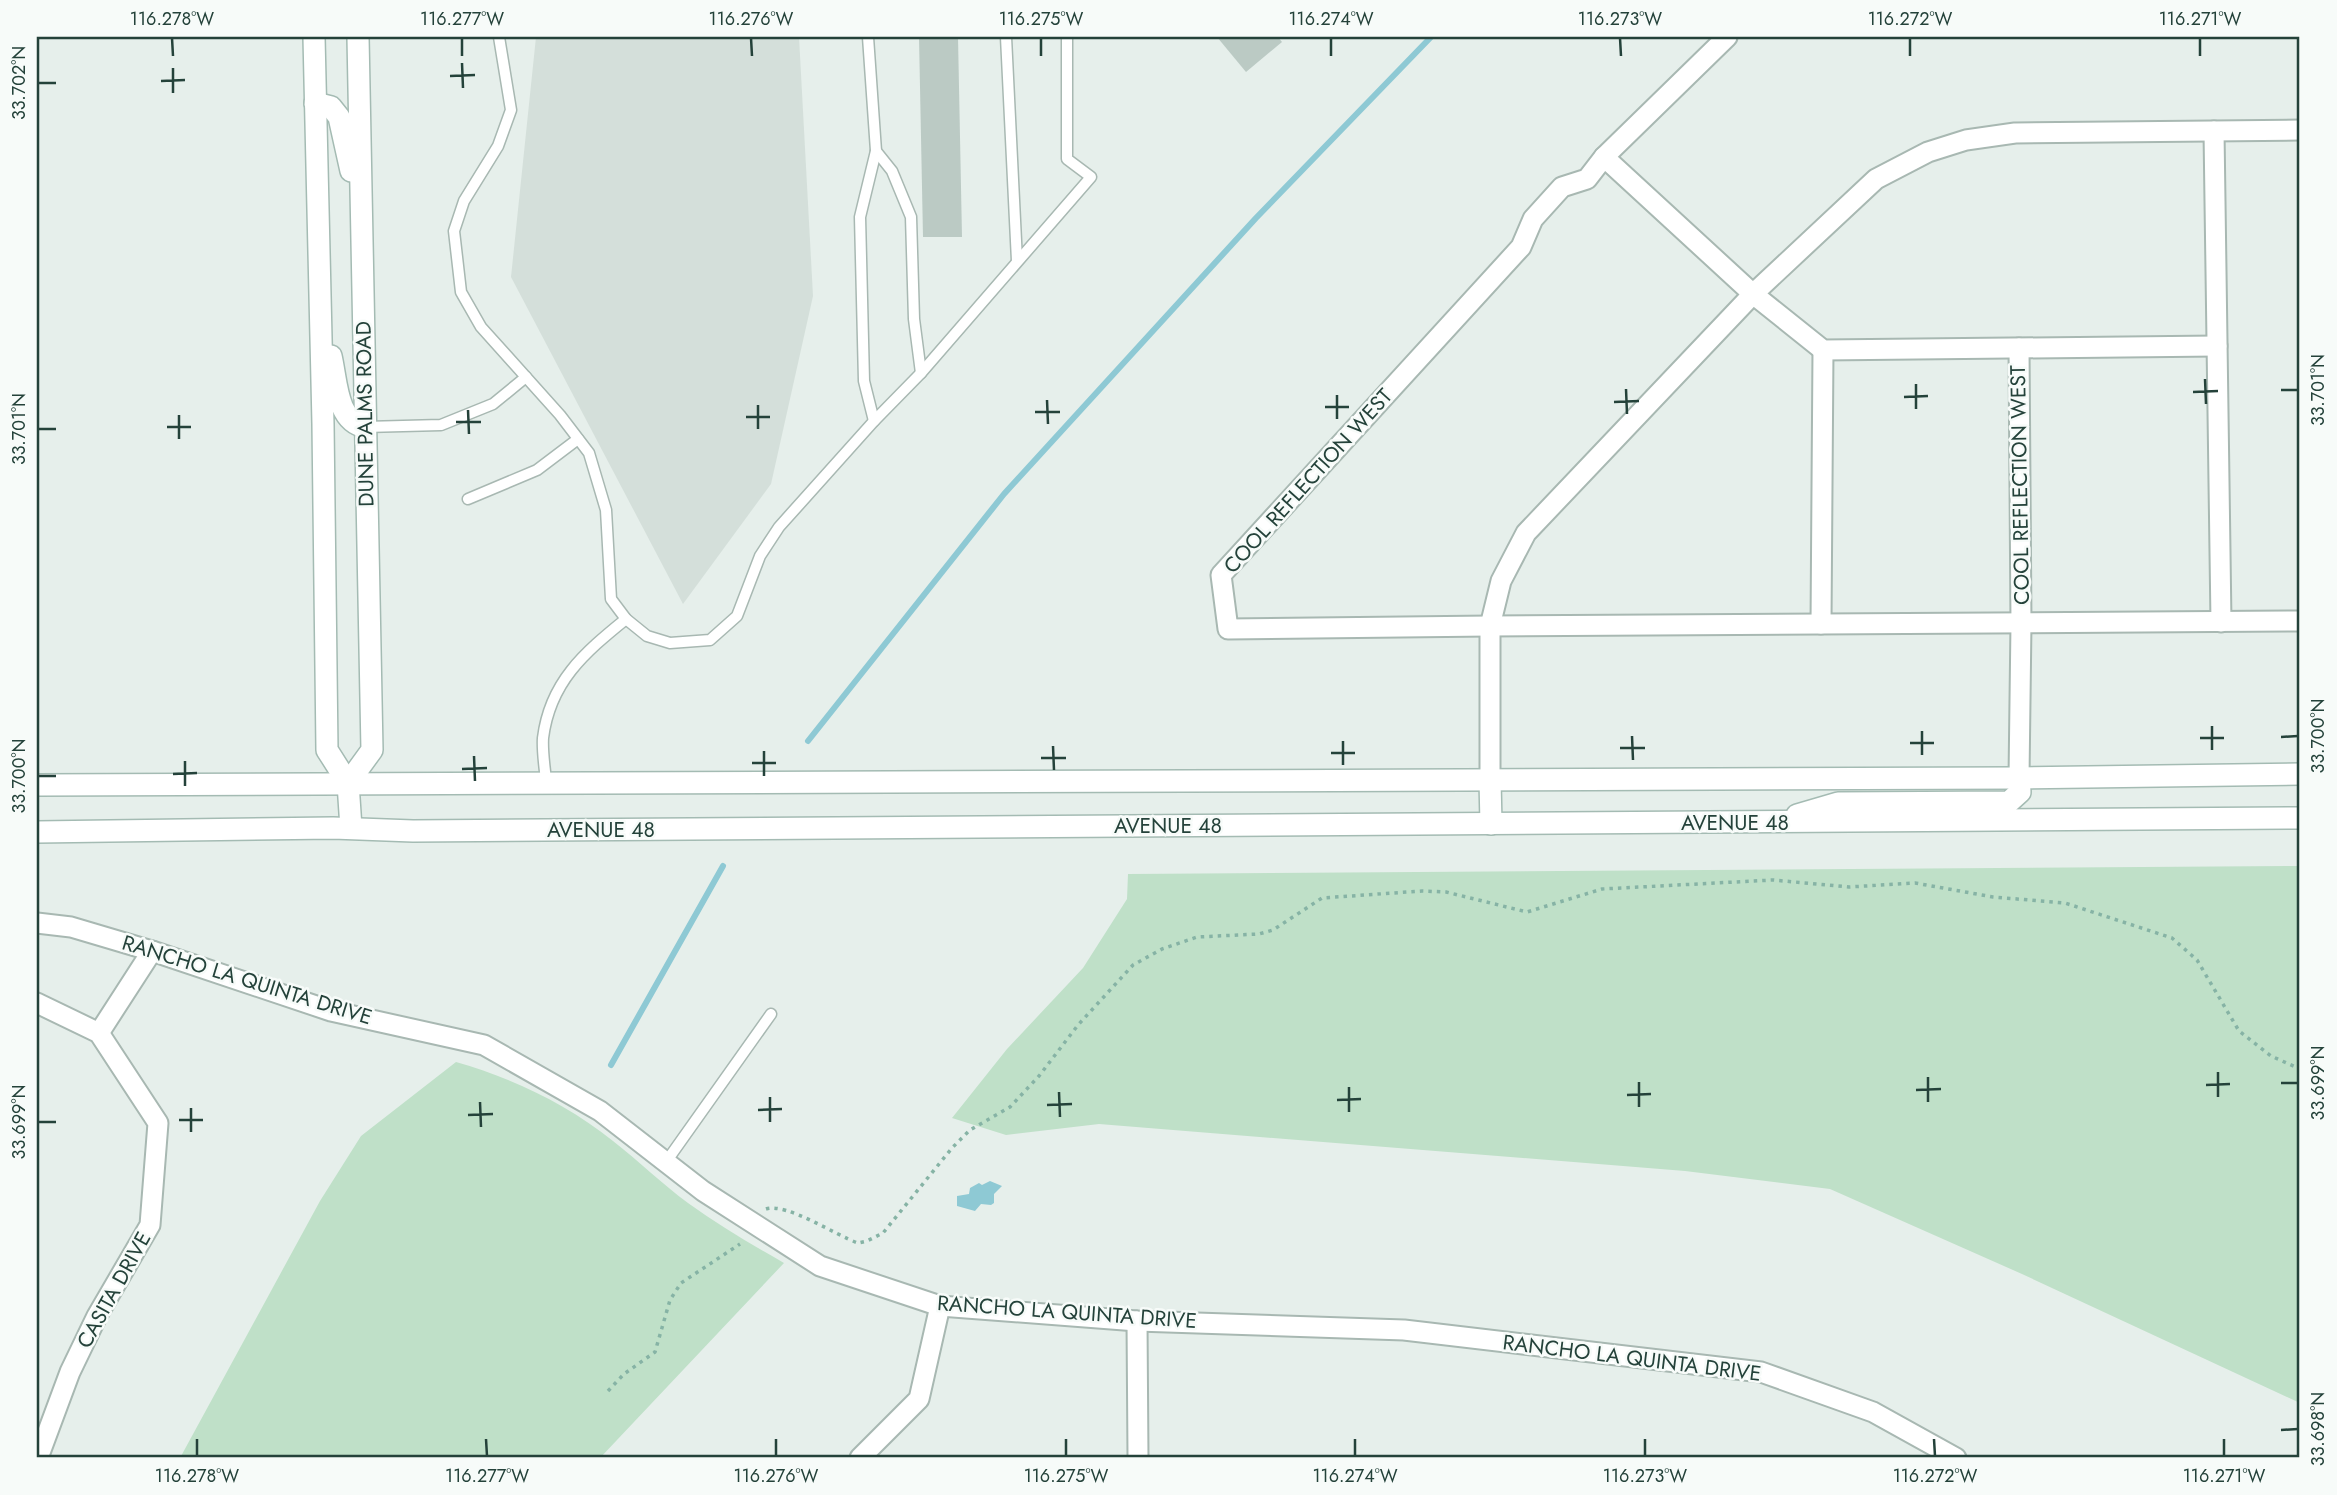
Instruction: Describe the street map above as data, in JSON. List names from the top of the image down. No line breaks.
{"streets":{"main road":["DUNE PALMS ROAD","AVENUE 48"],"street":["COOL REFLECTION WEST","RANCHO LA QUINTA DRIVE","CASITA DRIVE"]},"crossings":[["DUNE PALMS ROAD","AVENUE 48"],["COOL REFLECTION WEST","AVENUE 48"]],"coordinates":["116.278°W","116.277°W","116.276°W","116.275°W","116.274°W","116.273°W","116.272°W","116.271°W","33.702°N","33.701°N","33.700°N","33.699°N","33.698°N"]}
